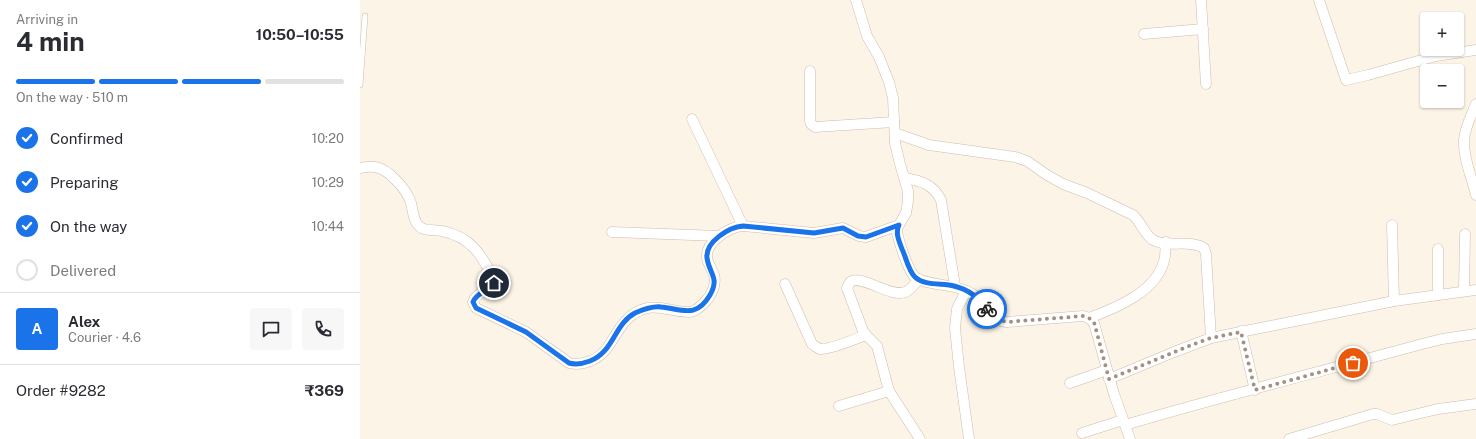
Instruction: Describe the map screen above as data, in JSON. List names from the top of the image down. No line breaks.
{"page":{"heading":["4 min","Arriving in","10:50–10:55"],"panel":["Alex","Courier · 4.6","Order #9282","₹369"],"map_buttons":["+","−"],"bar":"On the way · 510 m","list":[["Confirmed","10:20"],["Preparing","10:29"],["On the way","10:44"],"Delivered"],"round":"A"}}
